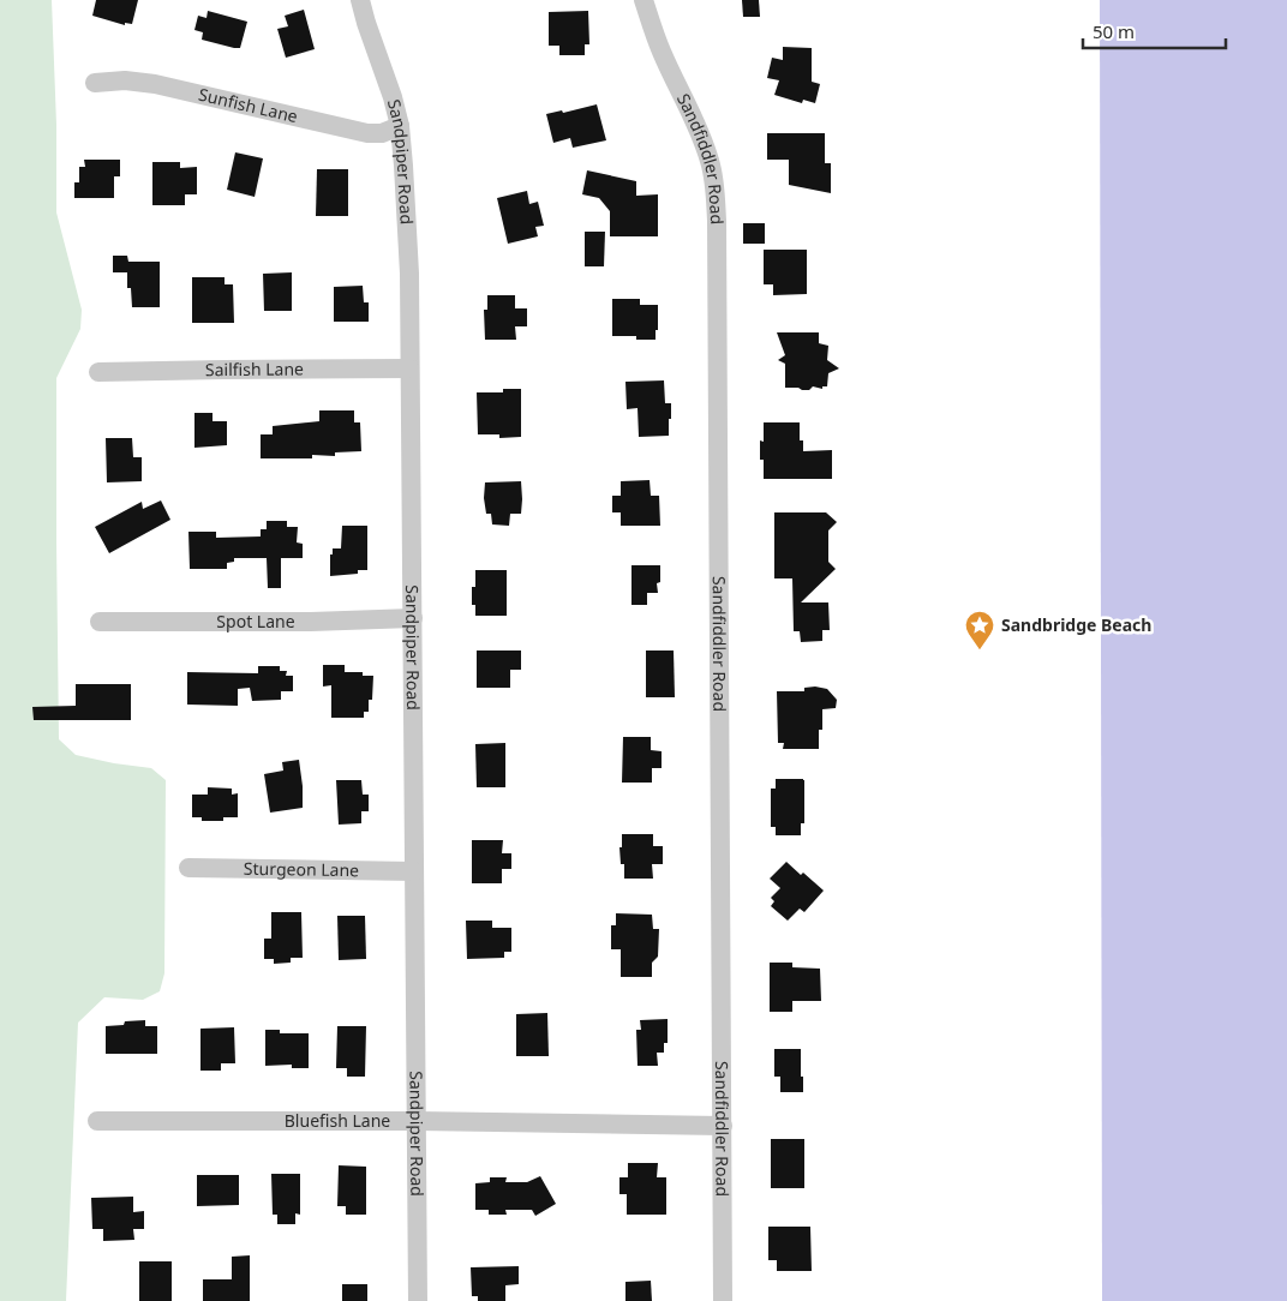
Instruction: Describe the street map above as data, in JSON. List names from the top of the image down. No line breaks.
{"streets":{"street":["Sunfish Lane","Sandfiddler Road","Sandpiper Road","Sailfish Lane","Spot Lane","Sturgeon Lane","Bluefish Lane"]},"crossings":[["Sunfish Lane","Sandpiper Road"],["Sandfiddler Road","Bluefish Lane"],["Sandpiper Road","Sailfish Lane"],["Sandpiper Road","Spot Lane"],["Sandpiper Road","Sturgeon Lane"],["Sandpiper Road","Bluefish Lane"]],"places":{"place":["Sandbridge Beach"]},"scale_bar":"50 m"}
